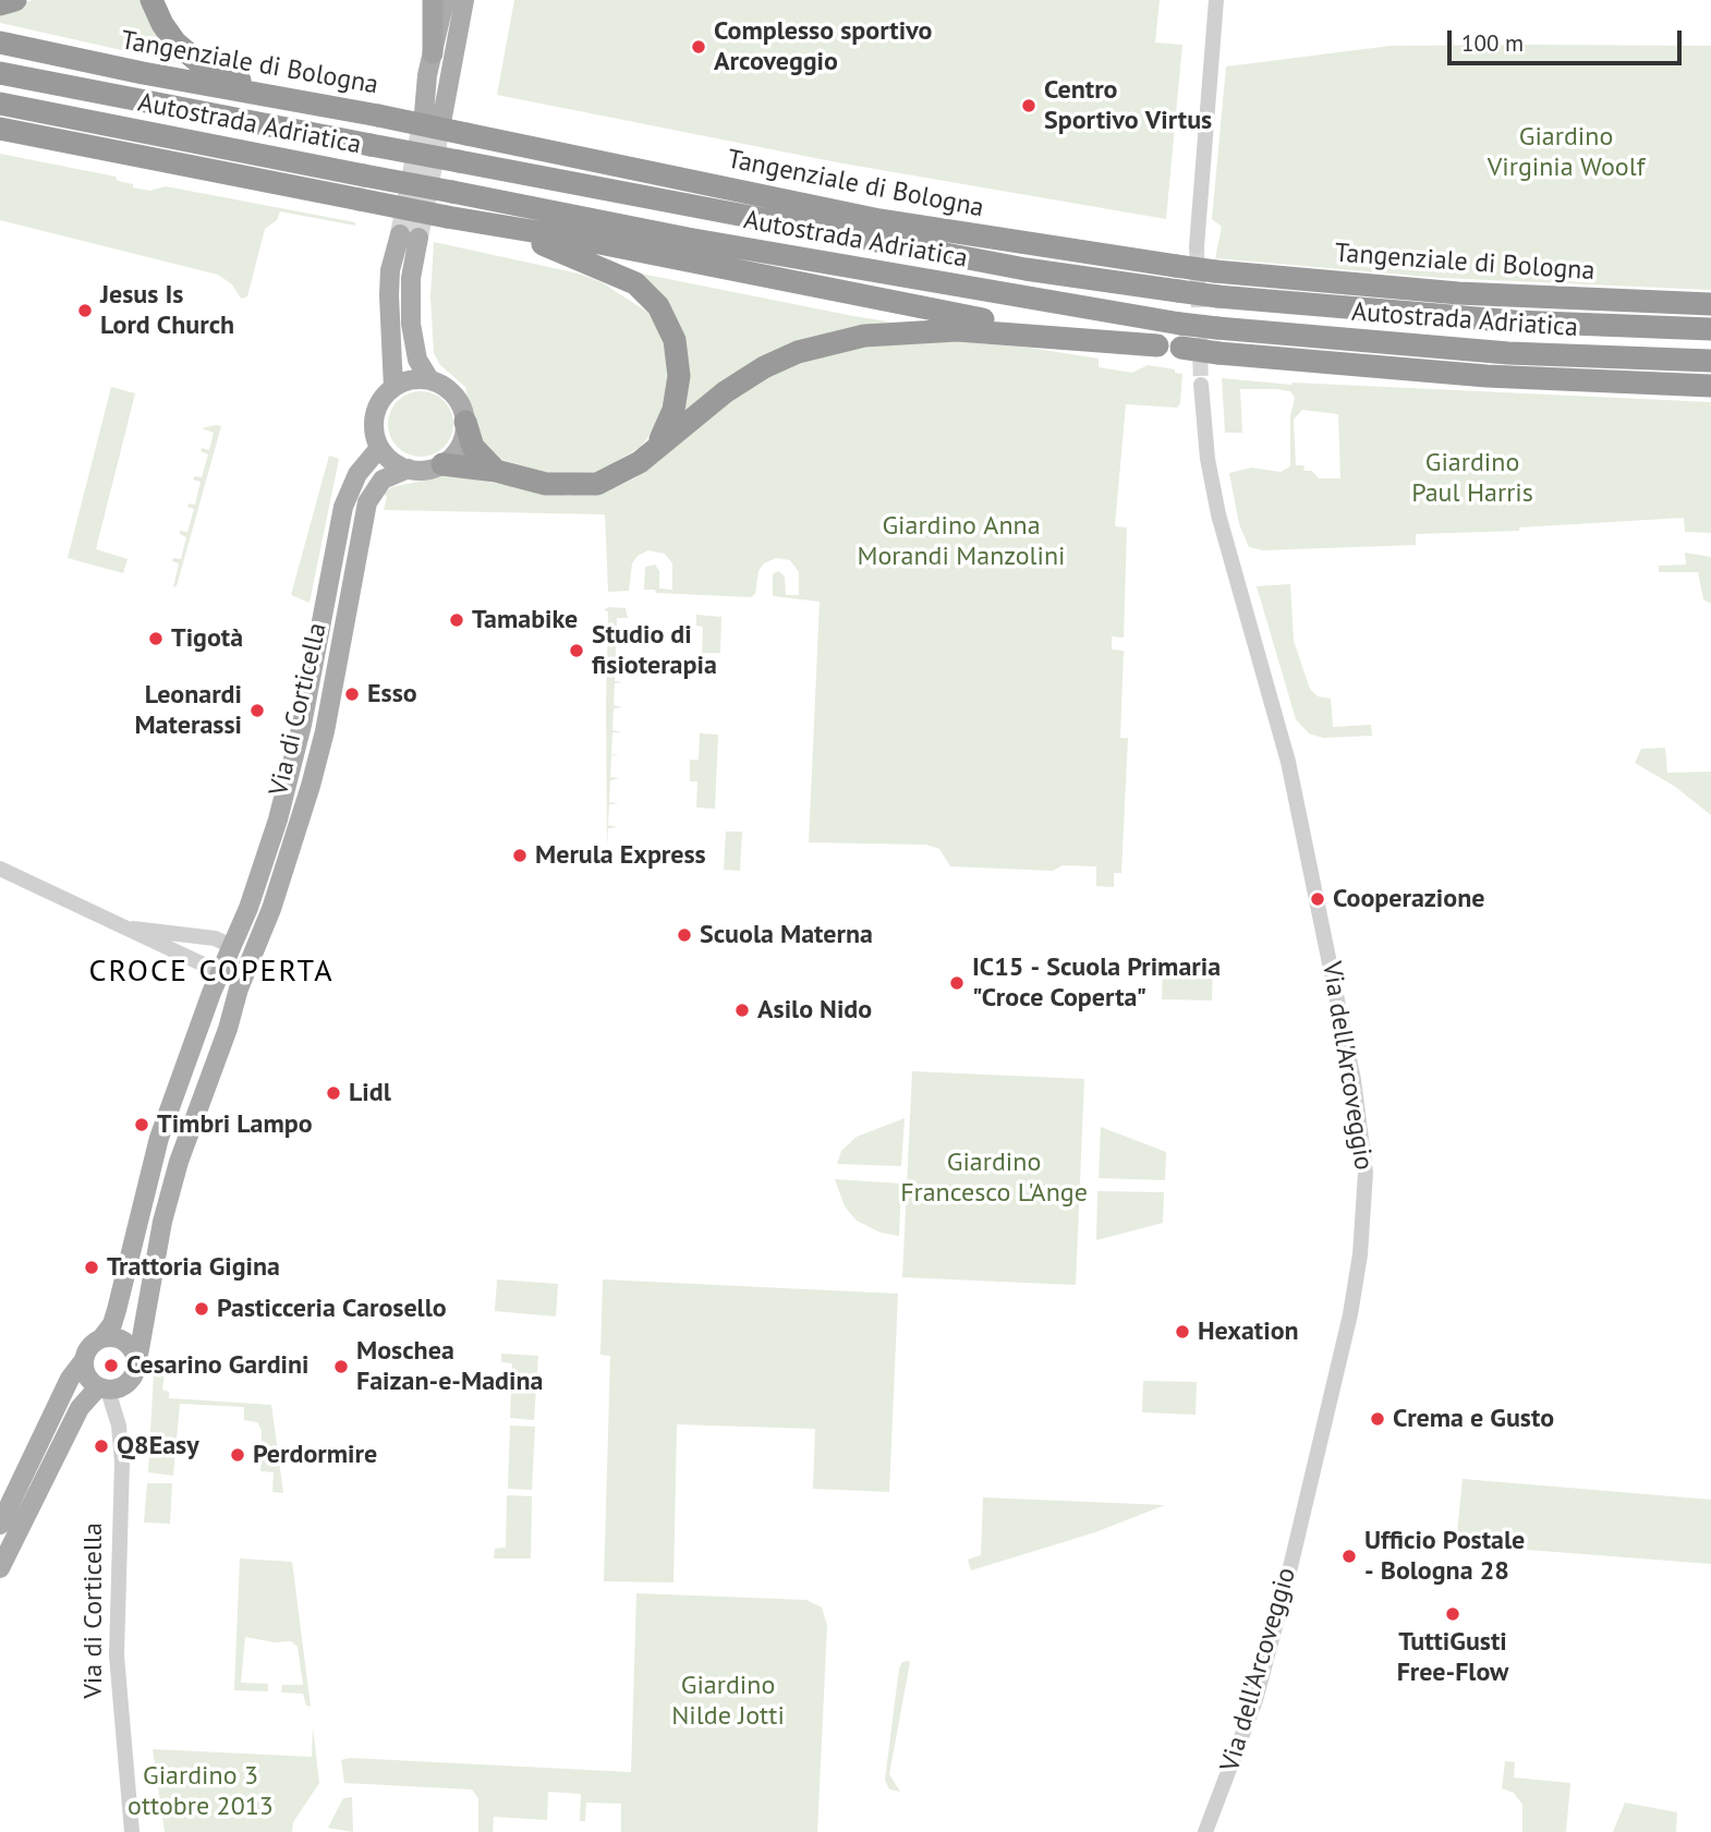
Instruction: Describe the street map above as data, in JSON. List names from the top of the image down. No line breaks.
{"streets":{"highway":["Tangenziale di Bologna","Autostrada Adriatica"],"main road":["Via di Corticella"],"street":["Via dell'Arcoveggio"]},"districts":["CROCE COPERTA"],"parks":["Giardino Virginia Woolf","Giardino Paul Harris","Giardino Anna Morandi Manzolini","Giardino Francesco L'Ange","Giardino Nilde Jotti","Giardino 3 ottobre 2013"],"places":["Complesso sportivo Arcoveggio","Centro Sportivo Virtus","Jesus Is Lord Church","Tamabike","Tigotà","Studio di fisioterapia","Esso","Leonardi Materassi","Merula Express","Cooperazione","Scuola Materna","IC15 - Scuola Primaria \"Croce Coperta\"","Asilo Nido","Lidl","Timbri Lampo","Trattoria Gigina","Pasticceria Carosello","Hexation","Cesarino Gardini","Moschea Faizan-e-Madina","Crema e Gusto","Q8Easy","Perdormire","Ufficio Postale - Bologna 28","TuttiGusti Free-Flow"],"scale_bar":"100 m"}
